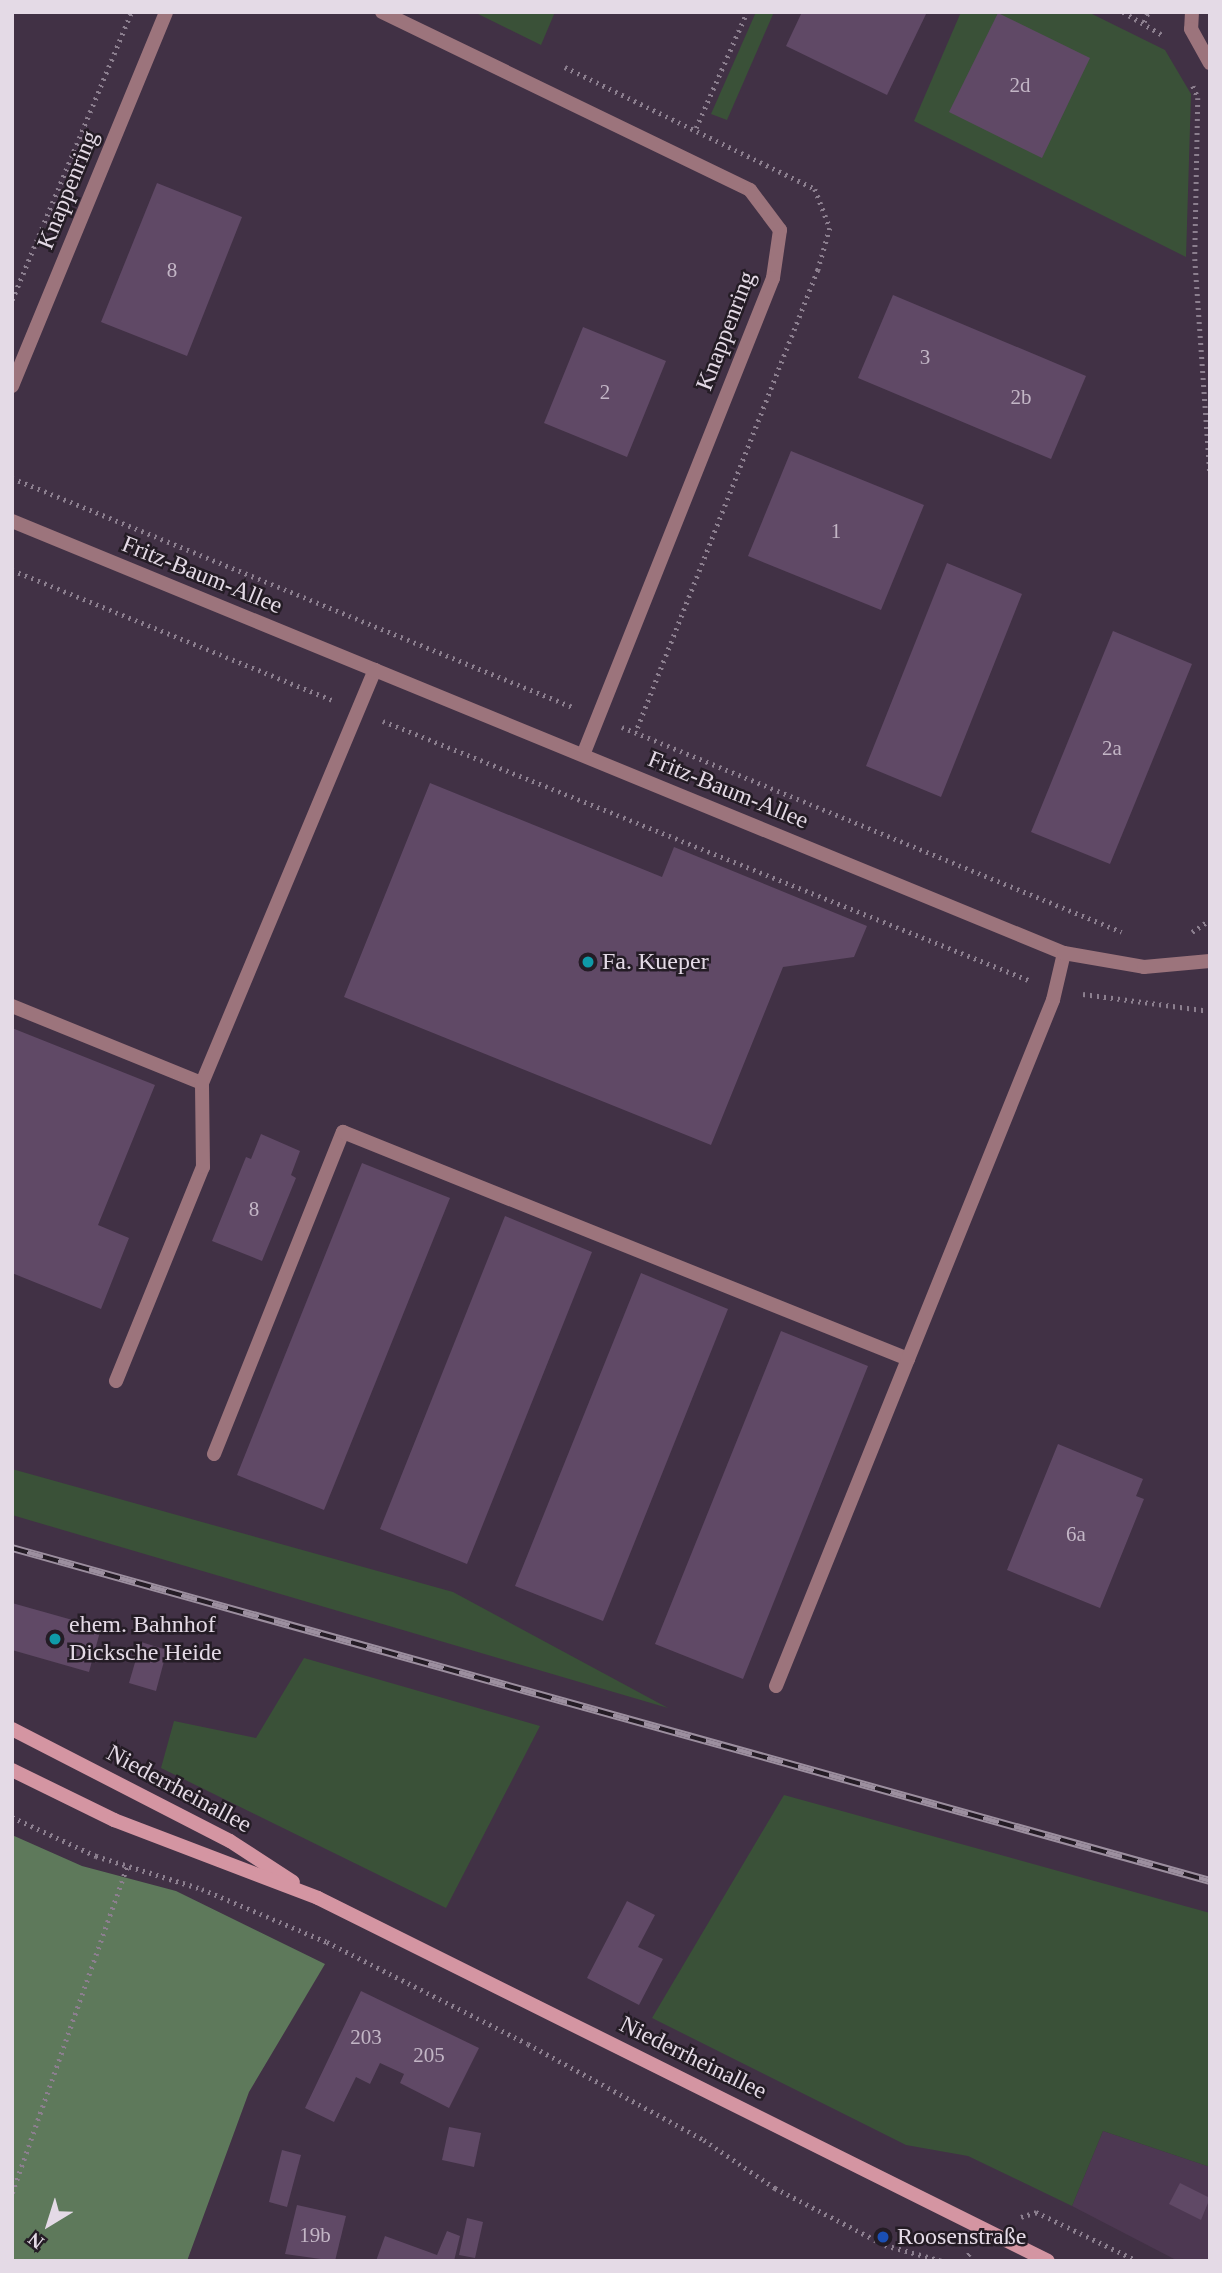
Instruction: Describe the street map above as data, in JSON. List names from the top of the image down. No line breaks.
{"streets":{"main road":["Niederrheinallee"],"street":["Knappenring","Fritz-Baum-Allee"]},"crossings":[["Knappenring","Fritz-Baum-Allee"]],"places":["Fa. Kueper","ehem. Bahnhof Dicksche Heide","Roosenstraße"],"house_numbers":["2d","8","3","2","2b","1","2a","8","6a","203","205","19b"],"north":"bottom left"}
